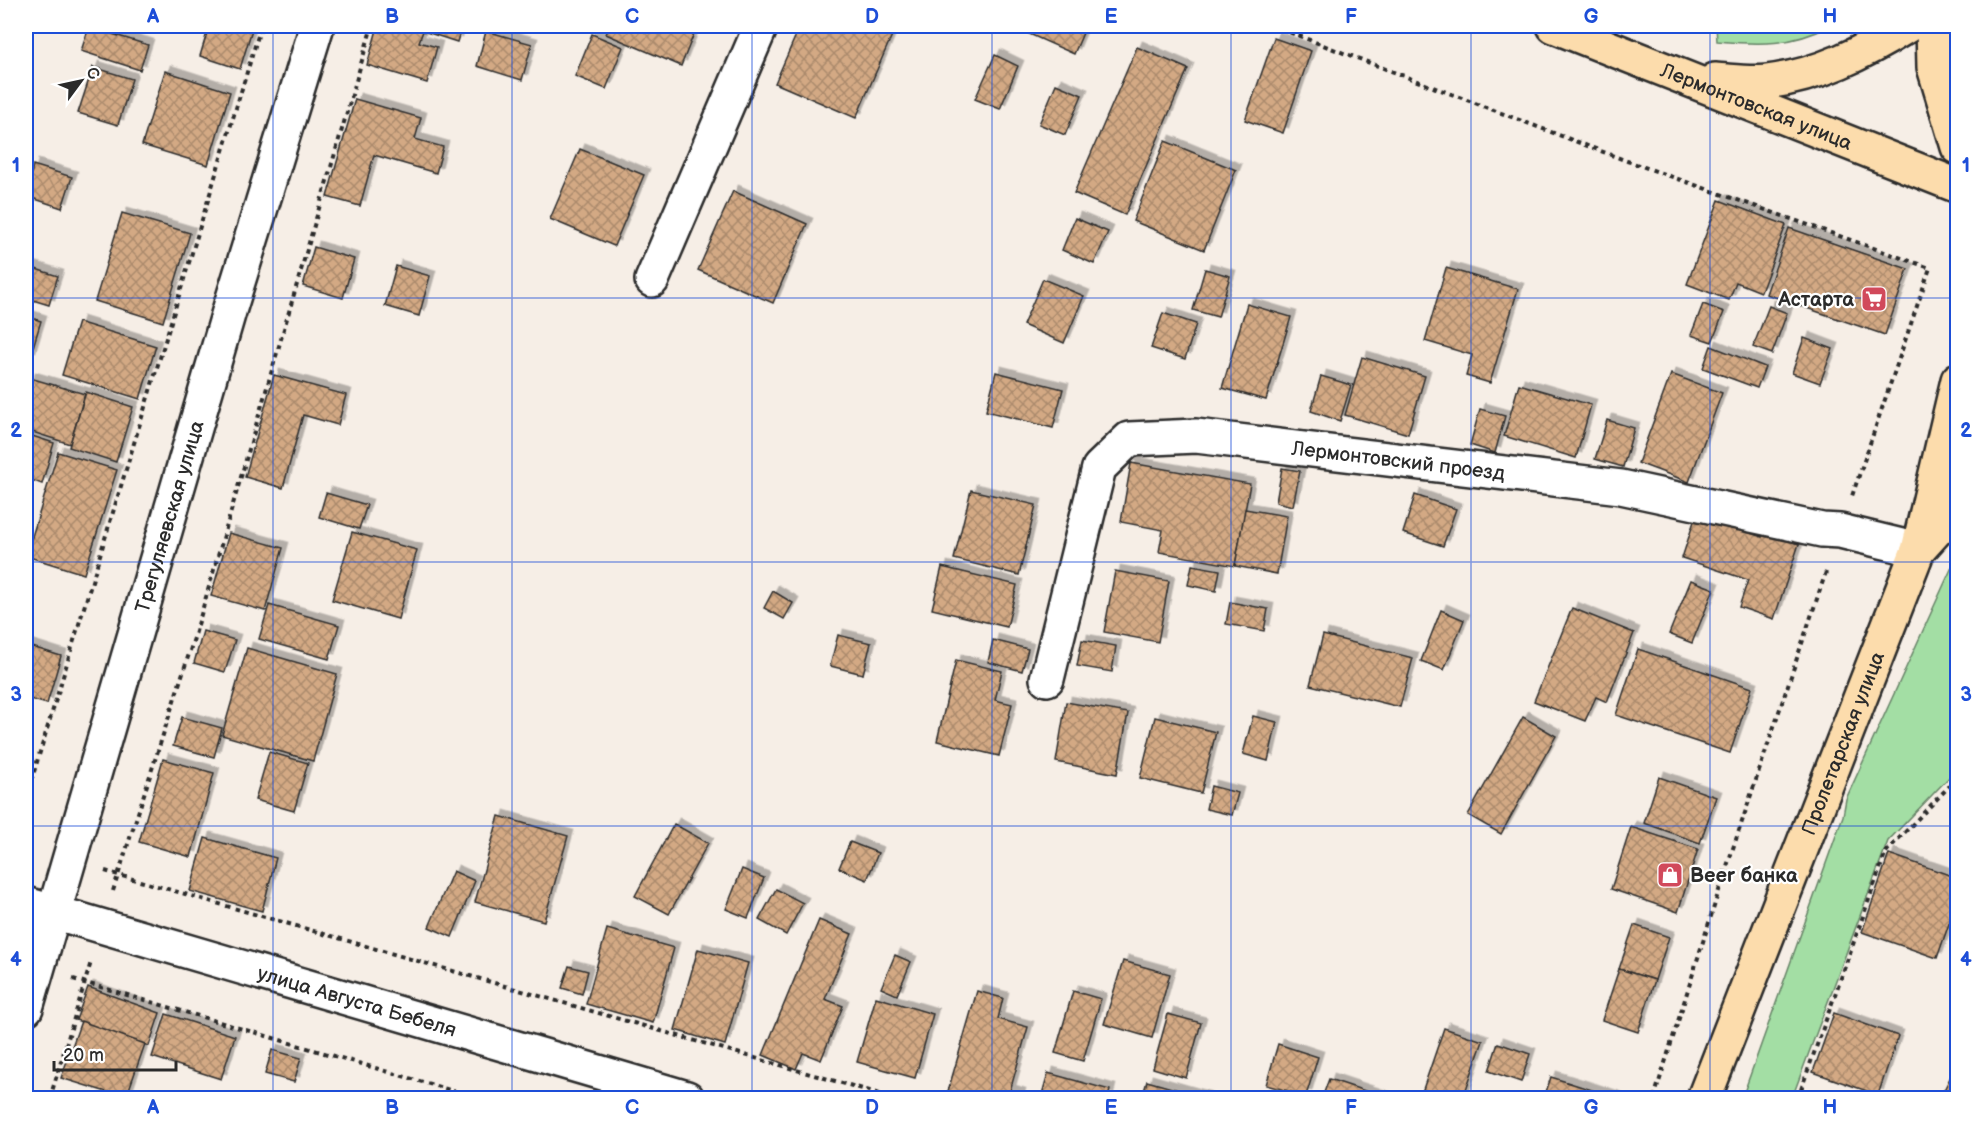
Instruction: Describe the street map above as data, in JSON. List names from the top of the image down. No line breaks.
{"streets":{"main road":["Лермонтовская улица","Пролетарская улица"],"street":["Лермонтовский проезд","Трегуляевская улица","улица Августа Бебеля"]},"crossings":[["Лермонтовский проезд","Пролетарская улица"],["Трегуляевская улица","улица Августа Бебеля"]],"places":{"supermarket":["Астарта"],"shop":["Beer банка"]},"scale_bar":"20 m","north":"top right","grid":{"columns":["A","B","C","D","E","F","G","H"],"rows":["1","2","3","4"]}}
